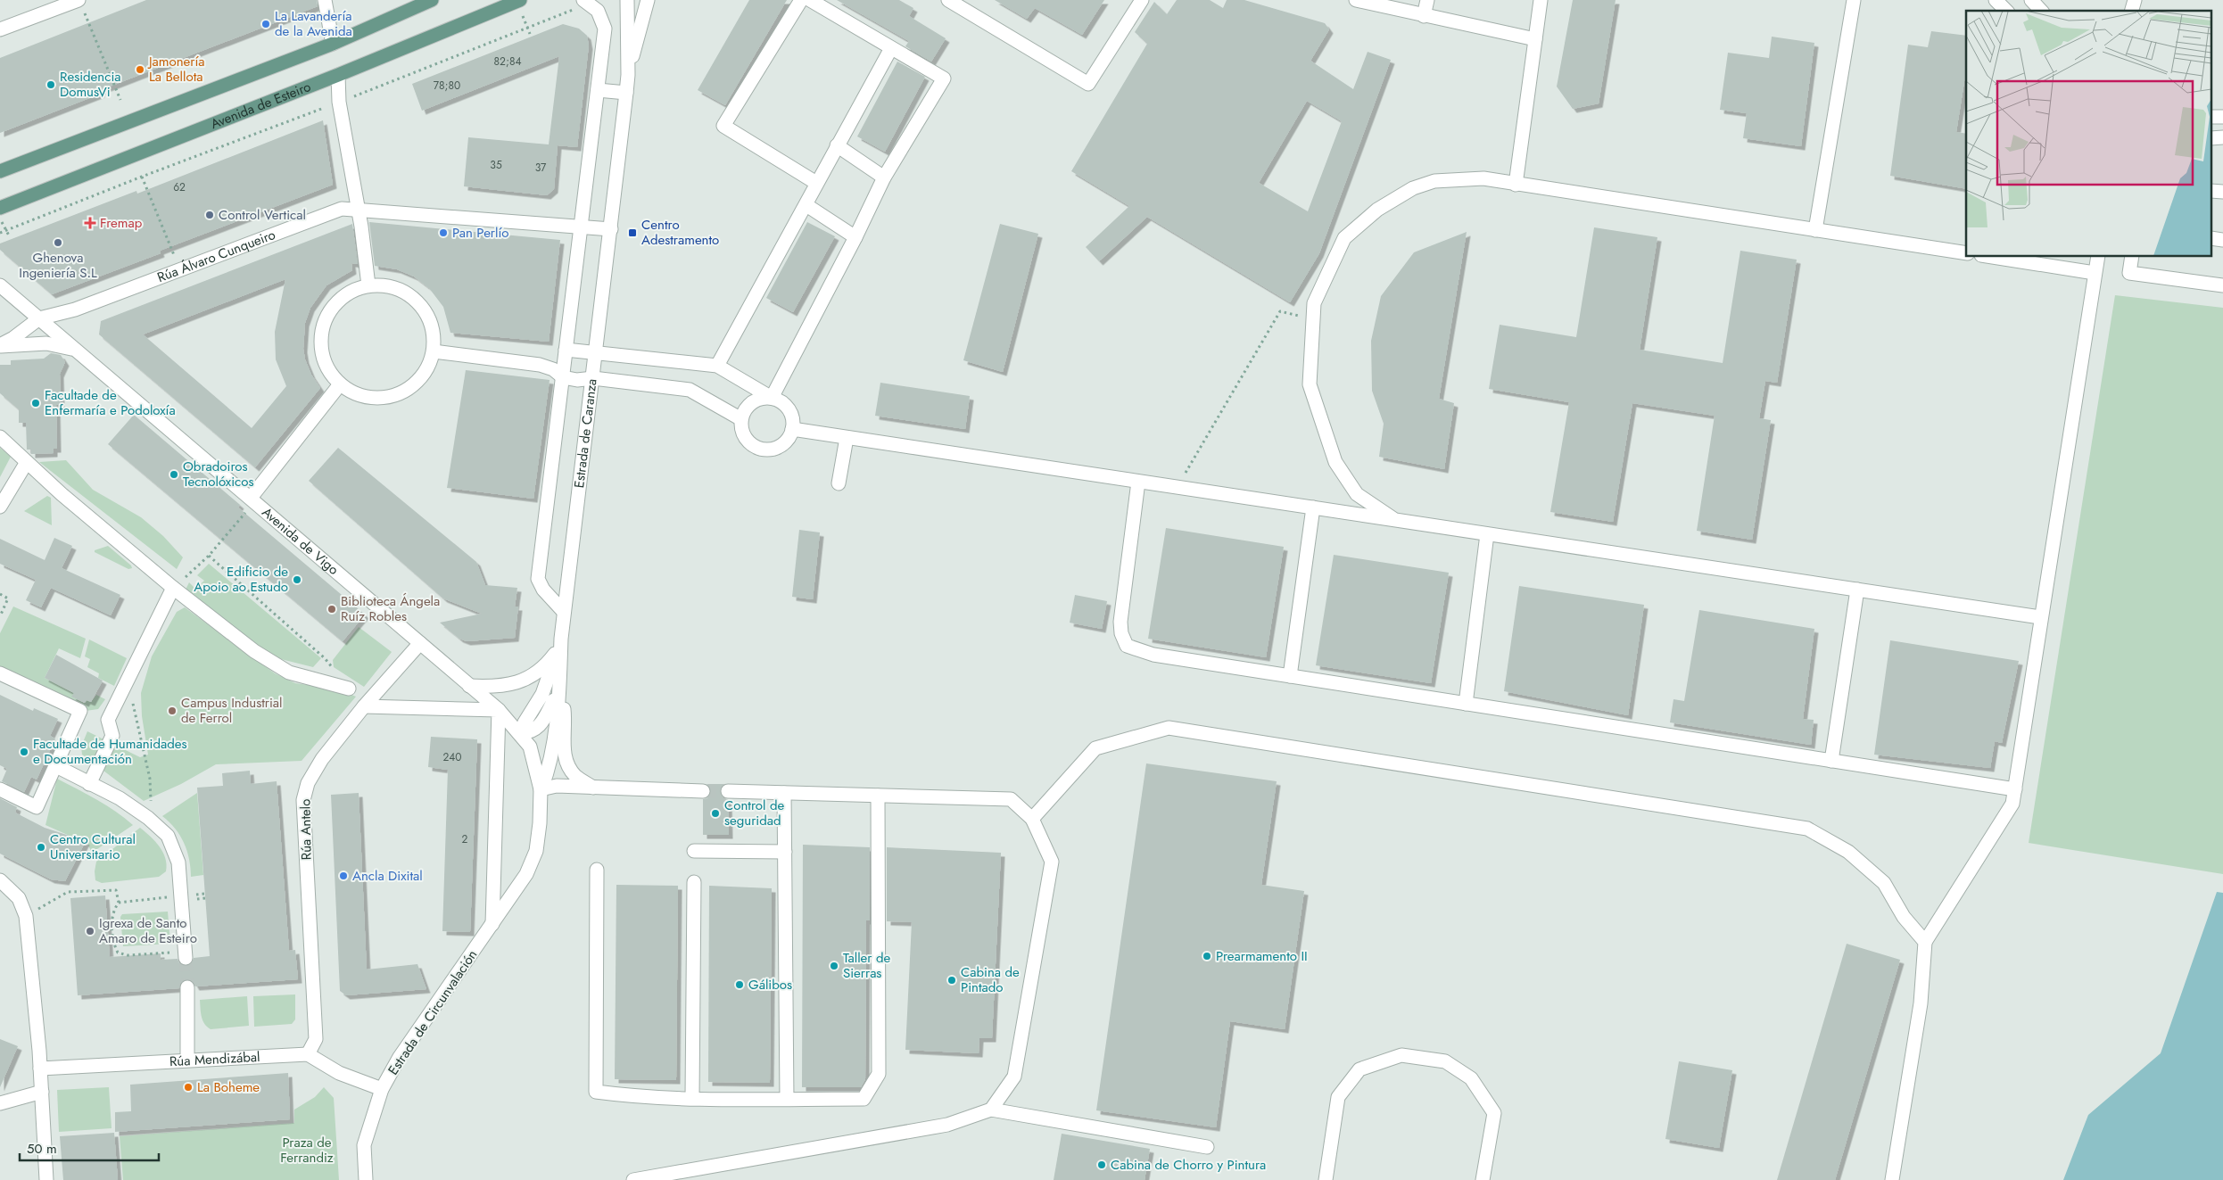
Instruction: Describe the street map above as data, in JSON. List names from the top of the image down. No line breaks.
{"streets":{"main road":["Avenida de Esteiro"],"street":["Rúa Álvaro Cunqueiro","Estrada de Caranza","Avenida de Vigo","Rúa Antelo","Estrada de Circunvalación","Rúa Mendizábal"]},"crossings":[["Rúa Álvaro Cunqueiro","Estrada de Caranza"],["Rúa Álvaro Cunqueiro","Avenida de Vigo"],["Estrada de Caranza","Avenida de Vigo"],["Estrada de Caranza","Estrada de Circunvalación"],["Avenida de Vigo","Rúa Antelo"],["Avenida de Vigo","Estrada de Circunvalación"],["Rúa Antelo","Rúa Mendizábal"]],"parks":["Praza de Ferrandiz"],"places":{"other":["La Lavandería de la Avenida","Jamonería La Bellota","Residencia DomusVi","Control Vertical","Pan Perlío","Ghenova Ingeniería S.L","Facultade de Enfermaría e Podoloxía","Obradoiros Tecnolóxicos","Edificio de Apoio ao Estudo","Biblioteca Ángela Ruíz Robles","Campus Industrial de Ferrol","Facultade de Humanidades e Documentación","Control de seguridad","Centro Cultural Universitario","Ancla Dixital","Igrexa de Santo Amaro de Esteiro","Prearmamento II","Taller de Sierras","Cabina de Pintado","Gálibos","La Boheme","Cabina de Chorro y Pintura"],"health":["Fremap"],"transit":["Centro Adestramento"]},"house_numbers":["82;84","78;80","35","37","62","240","2"],"scale_bar":"50 m"}
